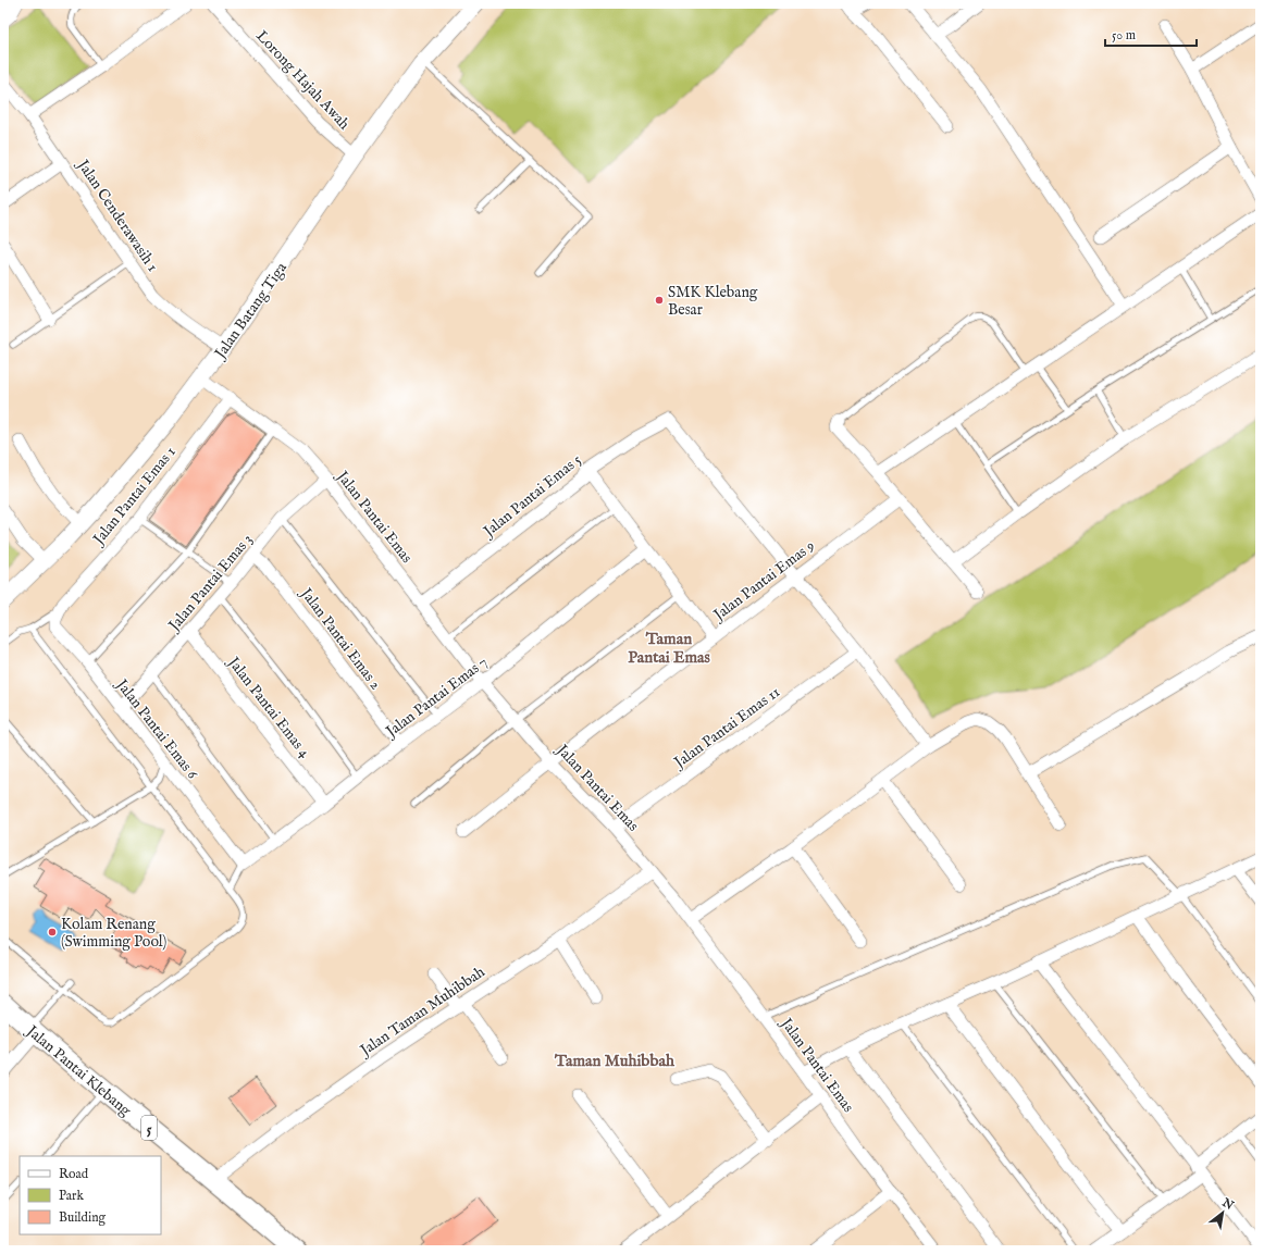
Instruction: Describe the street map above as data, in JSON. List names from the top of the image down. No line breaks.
{"streets":{"highway":["Jalan Pantai Klebang","5"],"main road":["Jalan Batang Tiga"],"street":["Lorong Hajah Awah","Jalan Cenderawasih 1","Jalan Pantai Emas 1","Jalan Pantai Emas 5","Jalan Pantai Emas","Jalan Pantai Emas 9","Jalan Pantai Emas 3","Jalan Pantai Emas 2","Jalan Pantai Emas 7","Jalan Pantai Emas 4","Jalan Pantai Emas 11","Jalan Pantai Emas 6","Jalan Taman Muhibbah"]},"crossings":[["Lorong Hajah Awah","Jalan Batang Tiga"],["Jalan Cenderawasih 1","Jalan Batang Tiga"],["Jalan Batang Tiga","Jalan Pantai Emas"],["Jalan Pantai Emas 1","Jalan Pantai Emas"],["Jalan Pantai Emas 1","Jalan Pantai Emas 6"],["Jalan Pantai Emas 5","Jalan Pantai Emas"],["Jalan Pantai Emas 5","Jalan Pantai Emas 9"],["Jalan Pantai Emas","Jalan Pantai Emas 9"],["Jalan Pantai Emas","Jalan Pantai Emas 3"],["Jalan Pantai Emas","Jalan Pantai Emas 7"],["Jalan Pantai Emas","Jalan Pantai Emas 11"],["Jalan Pantai Emas","Jalan Taman Muhibbah"],["Jalan Pantai Emas 3","Jalan Pantai Emas 2"],["Jalan Pantai Emas 3","Jalan Pantai Emas 4"],["Jalan Pantai Emas 3","Jalan Pantai Emas 6"],["Jalan Pantai Emas 2","Jalan Pantai Emas 7"],["Jalan Pantai Emas 7","Jalan Pantai Emas 4"],["Jalan Pantai Emas 7","Jalan Pantai Emas 6"],["Jalan Taman Muhibbah","Jalan Pantai Klebang"]],"districts":["Taman Pantai Emas","Taman Muhibbah"],"places":["SMK Klebang Besar","Kolam Renang (Swimming Pool)"],"legend":["Road","Park","Building"],"scale_bar":"50 m","north":"top right"}
